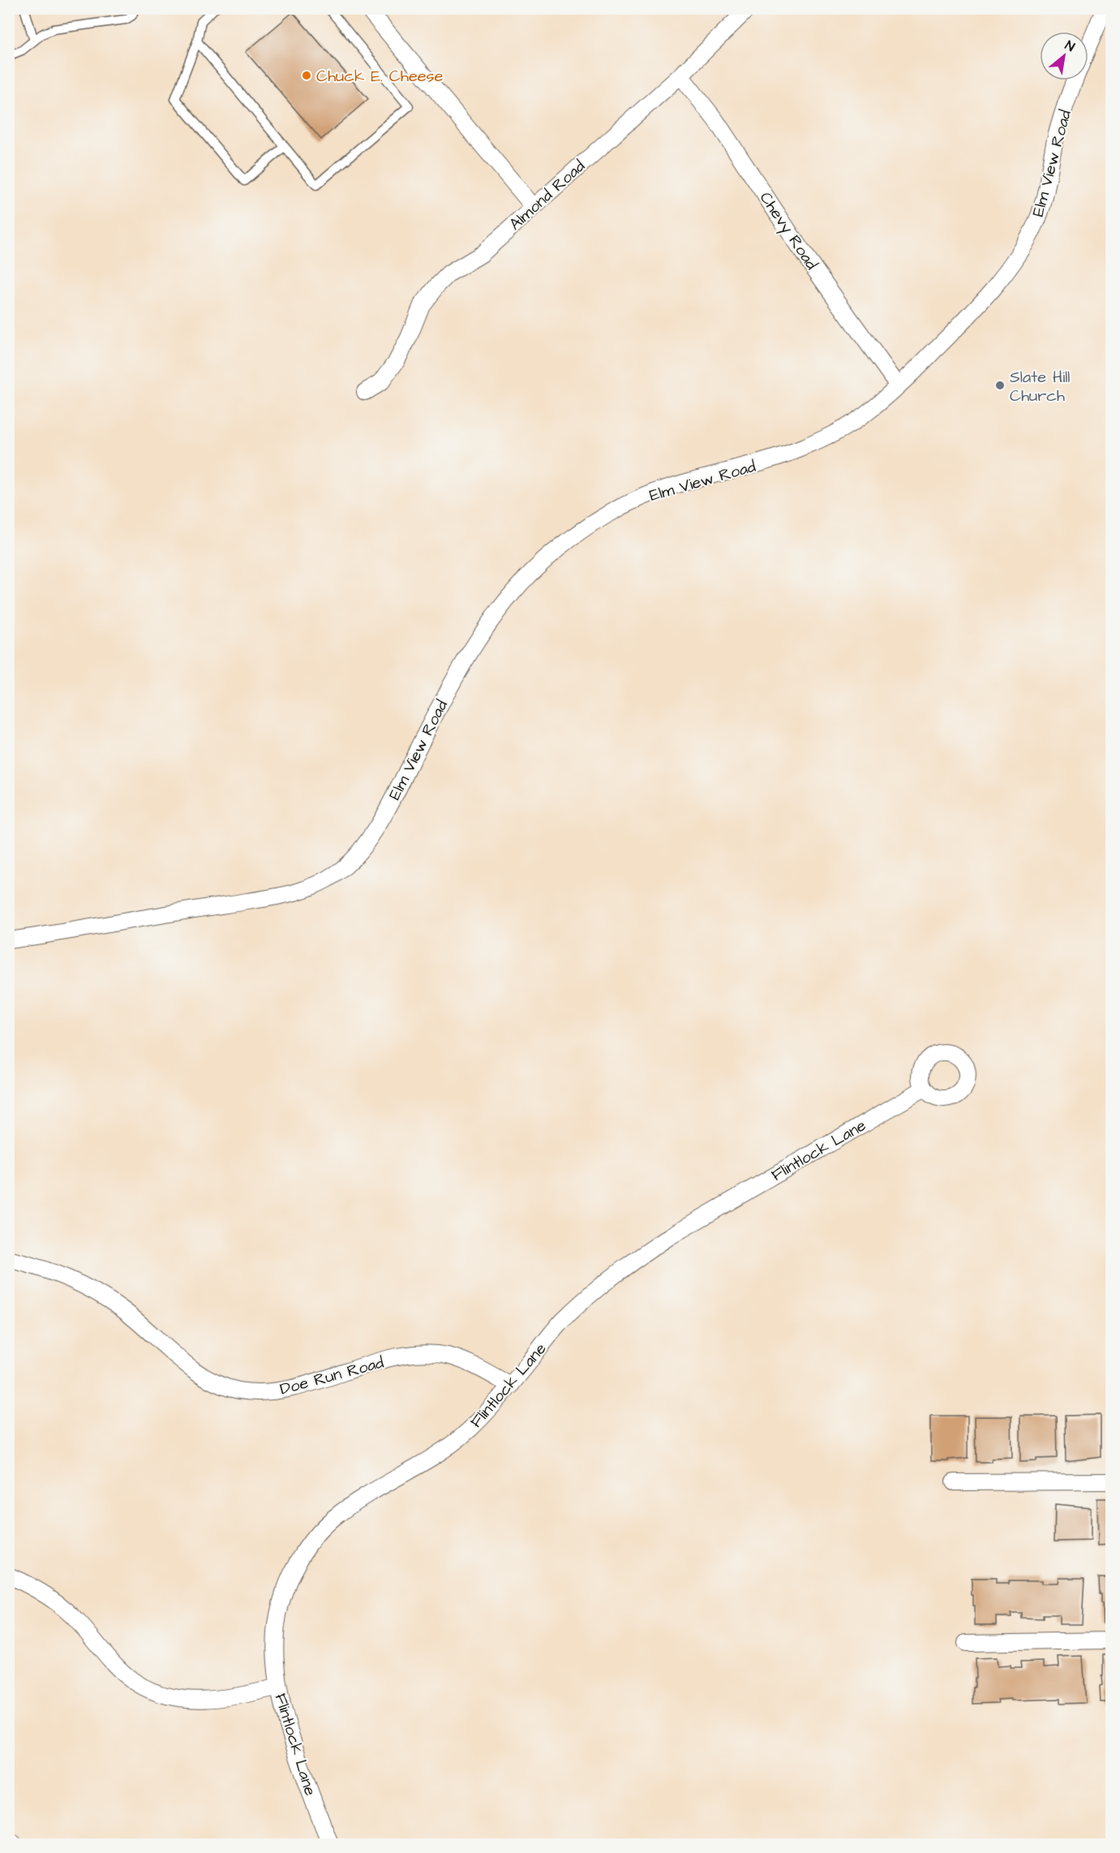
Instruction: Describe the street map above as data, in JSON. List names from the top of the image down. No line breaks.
{"streets":{"street":["Elm View Road","Almond Road","Chevy Road","Flintlock Lane","Doe Run Road"]},"crossings":[["Elm View Road","Chevy Road"],["Almond Road","Chevy Road"],["Flintlock Lane","Doe Run Road"]],"places":["Chuck E. Cheese","Slate Hill Church"],"north":"top right"}
